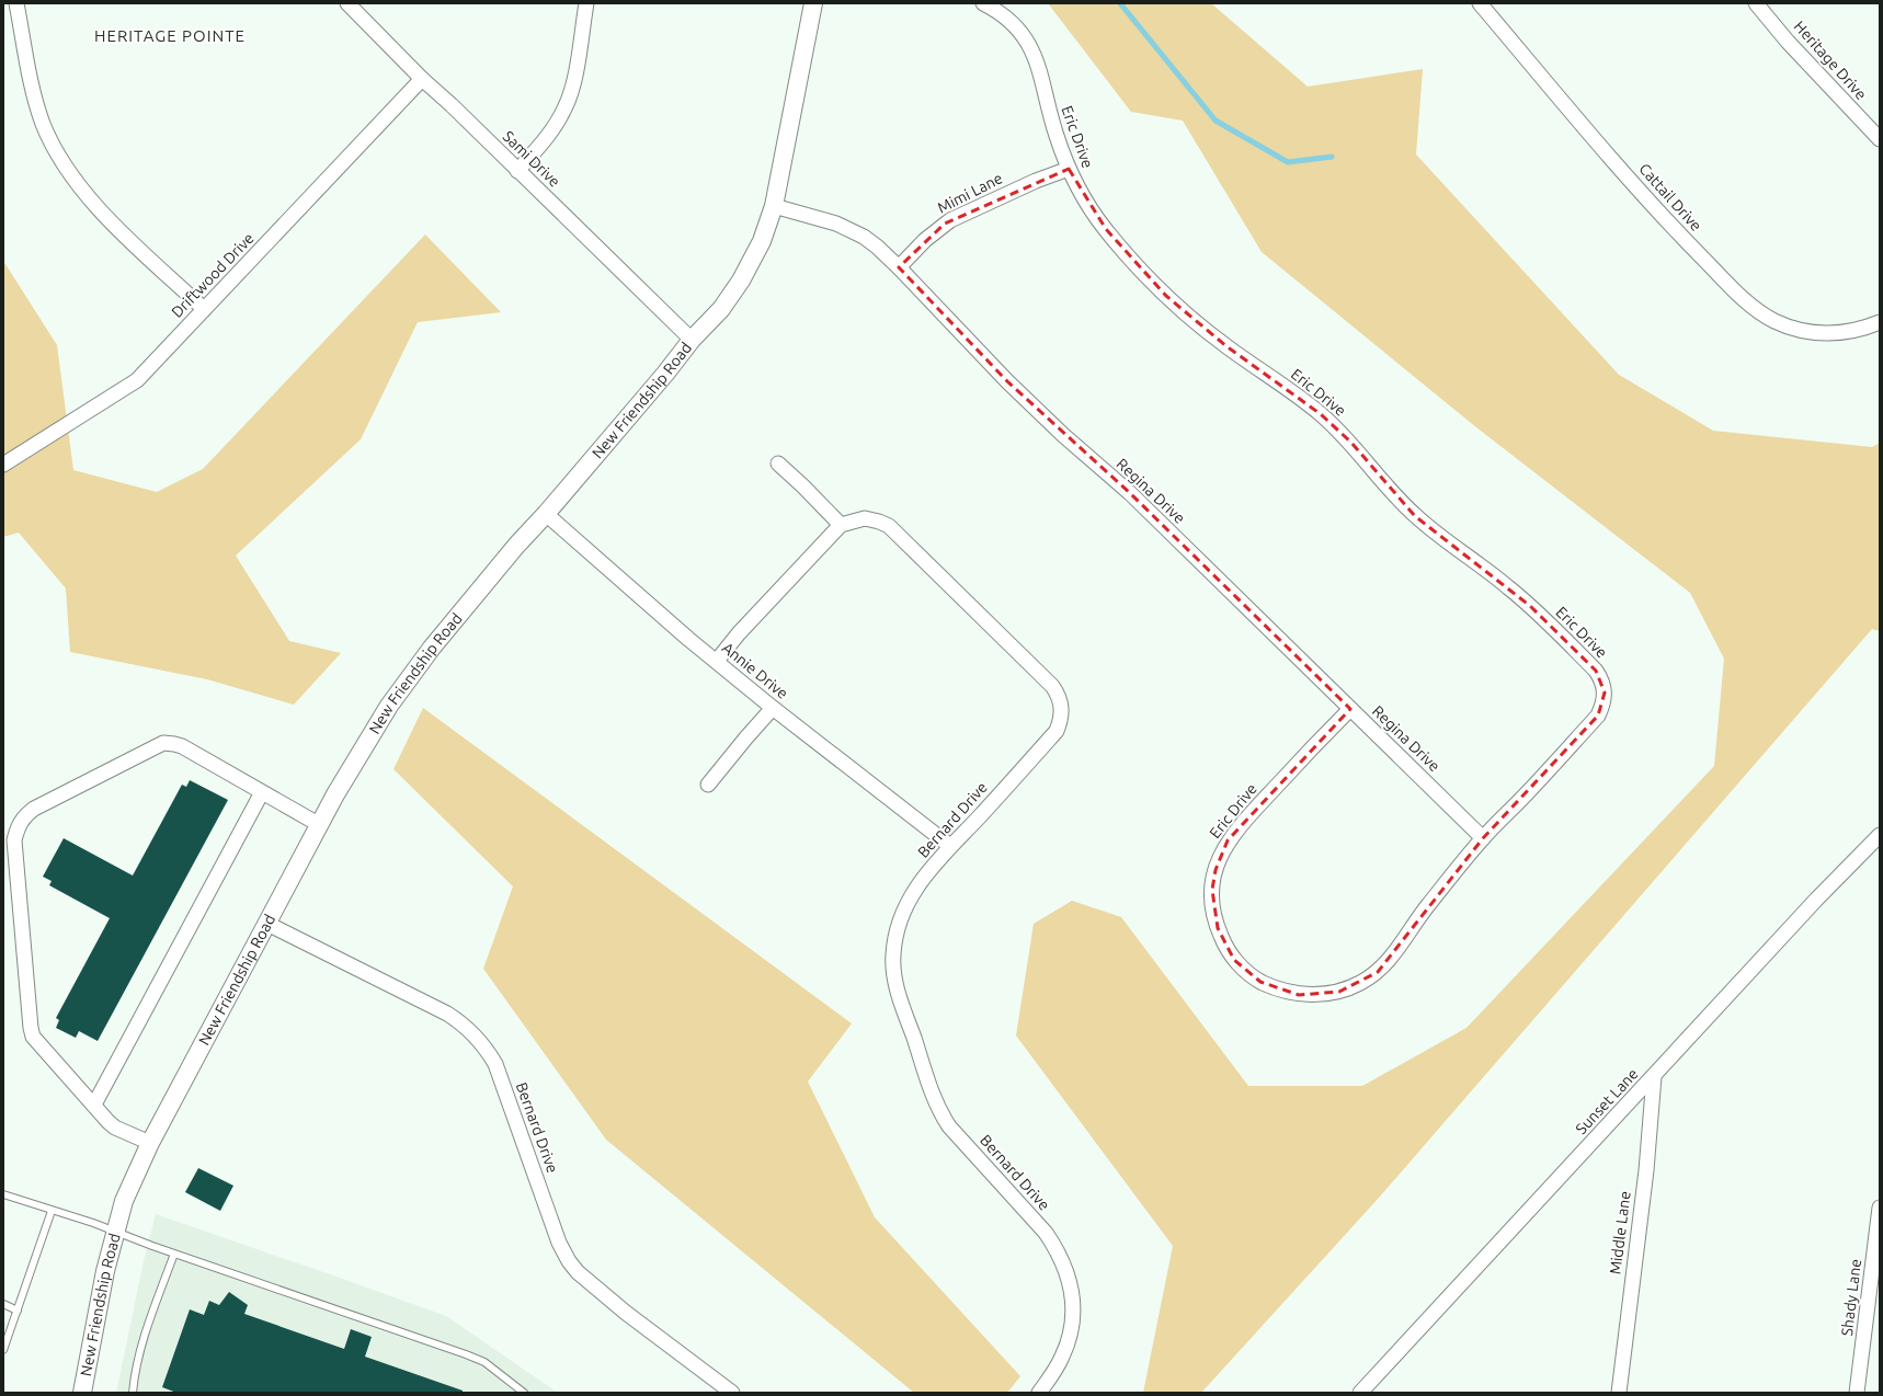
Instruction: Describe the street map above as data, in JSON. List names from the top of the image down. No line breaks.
{"streets":{"street":["Heritage Drive","Eric Drive","Sami Drive","Mimi Lane","Cattail Drive","Driftwood Drive","New Friendship Road","Regina Drive","Annie Drive","Bernard Drive","Sunset Lane","Middle Lane","Shady Lane"]},"crossings":[["Eric Drive","Mimi Lane"],["Eric Drive","Regina Drive"],["Sami Drive","Driftwood Drive"],["Sami Drive","New Friendship Road"],["Mimi Lane","Regina Drive"],["New Friendship Road","Regina Drive"],["New Friendship Road","Annie Drive"],["New Friendship Road","Bernard Drive"],["Annie Drive","Bernard Drive"],["Sunset Lane","Middle Lane"]],"districts":["HERITAGE POINTE"]}
